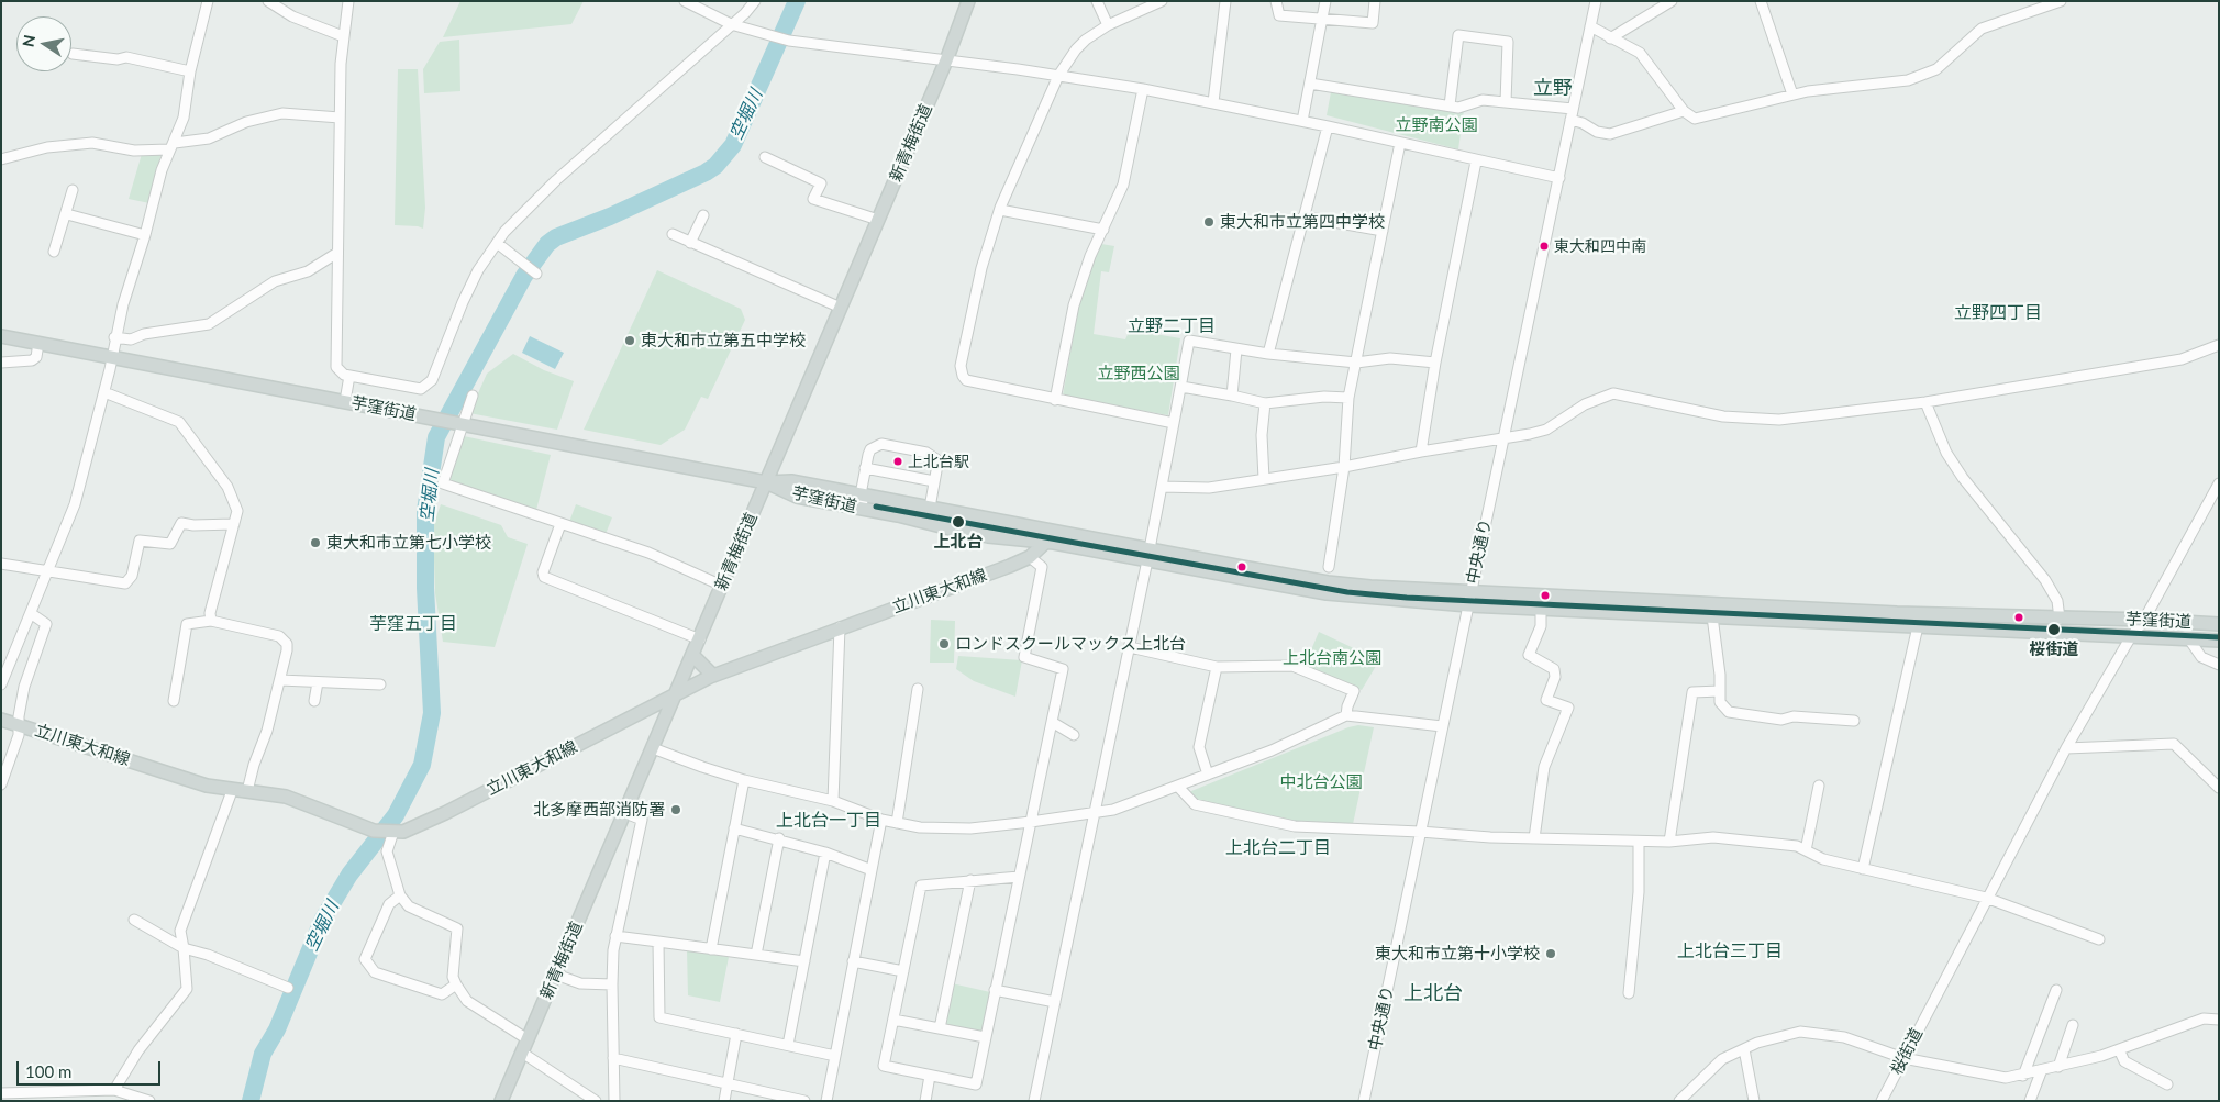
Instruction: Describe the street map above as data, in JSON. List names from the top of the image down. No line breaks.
{"streets":{"main road":["新青梅街道","芋窪街道","立川東大和線"],"street":["中央通り","桜街道"]},"crossings":[["新青梅街道","芋窪街道"],["新青梅街道","立川東大和線"],["芋窪街道","中央通り"],["芋窪街道","立川東大和線"],["芋窪街道","桜街道"]],"districts":["立野","立野四丁目","立野二丁目","芋窪五丁目","上北台一丁目","上北台二丁目","上北台三丁目","上北台"],"water":["空堀川"],"parks":["立野南公園","立野西公園","上北台南公園","中北台公園"],"places":["東大和市立第四中学校","東大和四中南","東大和市立第五中学校","上北台駅","上北台","東大和市立第七小学校","桜街道","ロンドスクールマックス上北台","北多摩西部消防署","東大和市立第十小学校"],"scale_bar":"100 m","north":"left"}
